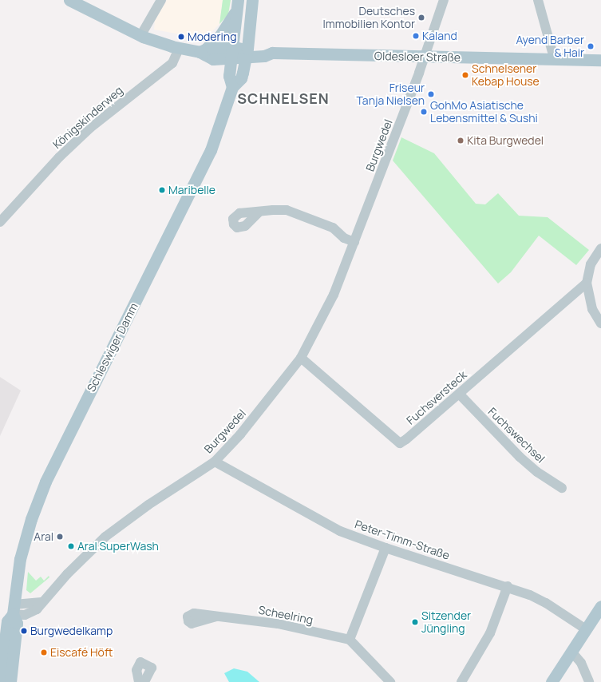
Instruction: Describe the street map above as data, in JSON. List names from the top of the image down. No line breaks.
{"streets":{"main road":["Oldesloer Straße","Schleswiger Damm"],"street":["Königskinderweg","Burgwedel","Fuchsversteck","Fuchswechsel","Peter-Timm-Straße","Scheelring"]},"crossings":[["Oldesloer Straße","Königskinderweg"],["Oldesloer Straße","Burgwedel"],["Oldesloer Straße","Schleswiger Damm"],["Burgwedel","Schleswiger Damm"],["Burgwedel","Fuchsversteck"],["Burgwedel","Peter-Timm-Straße"],["Fuchsversteck","Fuchswechsel"]],"districts":["SCHNELSEN"],"places":["Deutsches Immobilien Kontor","Kaland","Modering","Ayend Barber & Hair","Schnelsener Kebap House","Friseur Tanja Nielsen","GohMo Asiatische Lebensmittel & Sushi","Kita Burgwedel","Maribelle","Aral","Aral SuperWash","Sitzender Jüngling","Burgwedelkamp","Eiscafé Höft"]}
